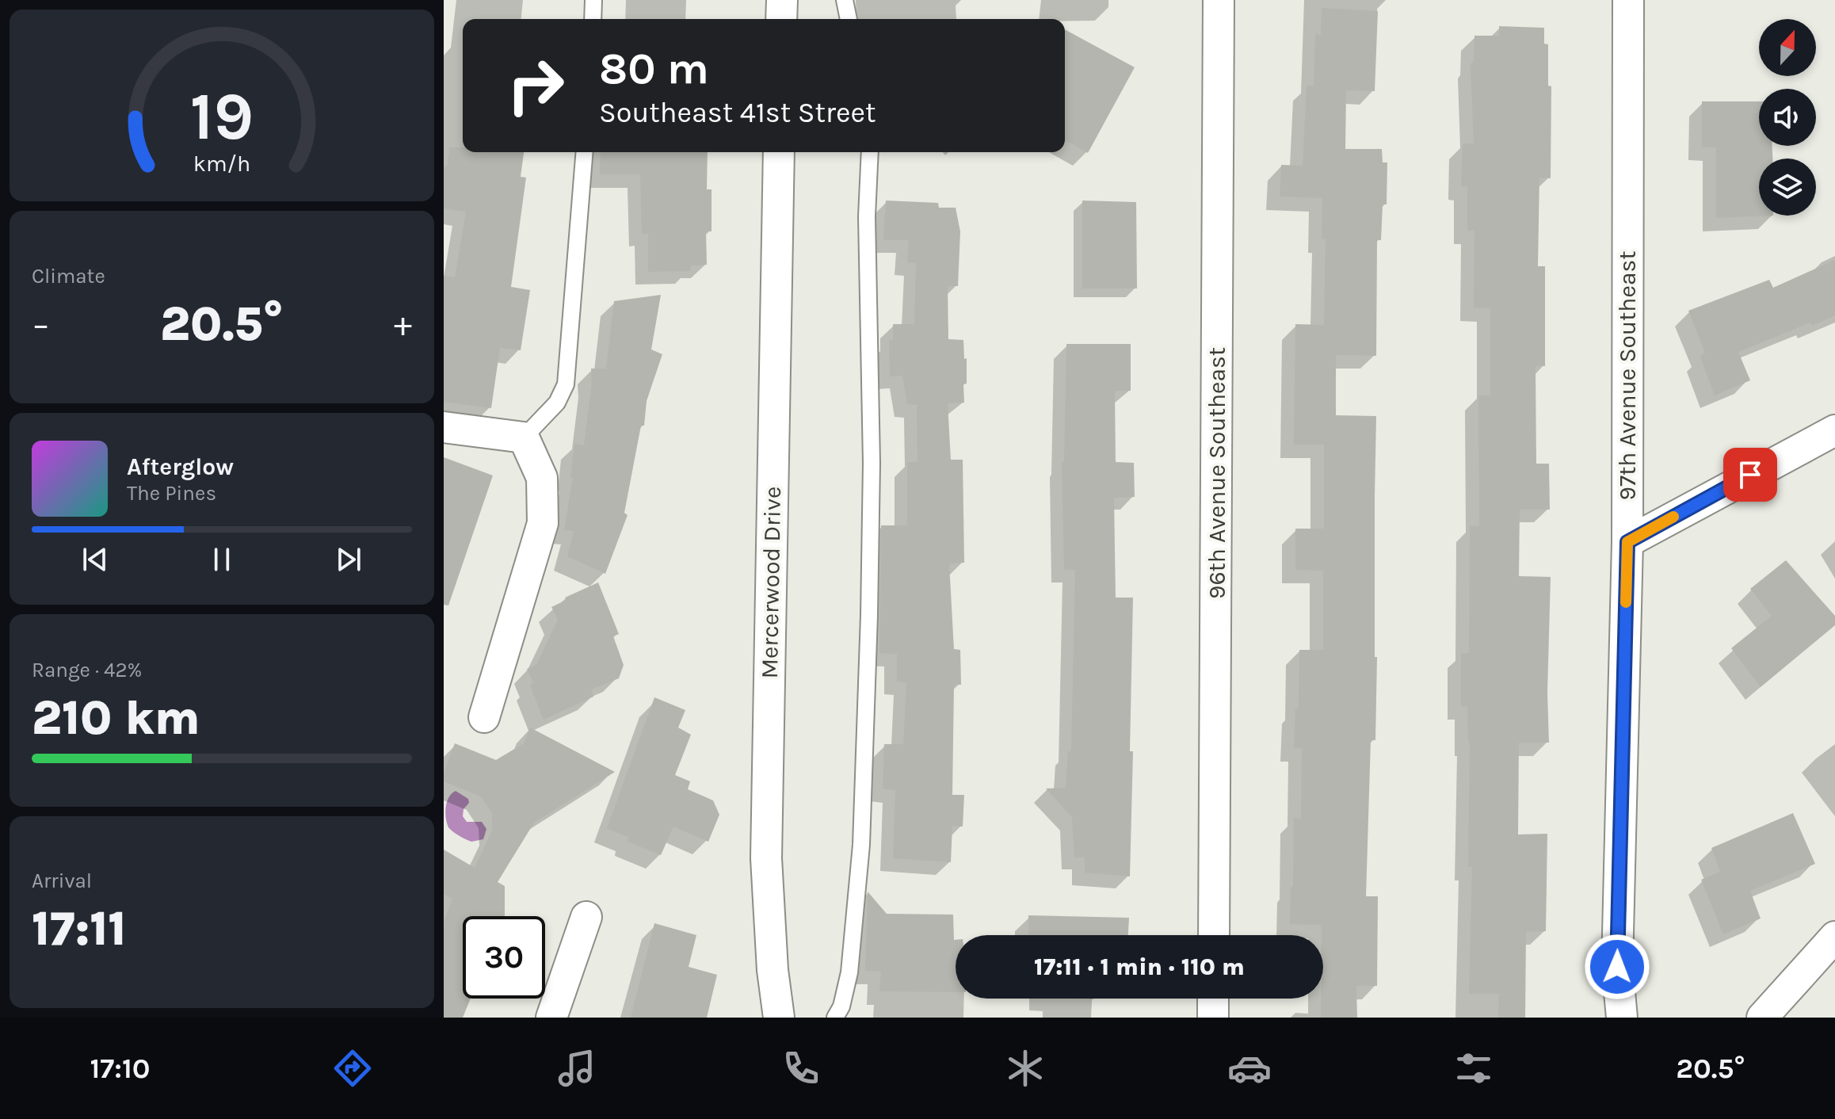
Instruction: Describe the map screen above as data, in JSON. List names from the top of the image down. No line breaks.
{"streets":{"street":["97th Avenue Southeast","96th Avenue Southeast","Mercerwood Drive"]},"north":"top","page":{"turn":["80 m","Southeast 41st Street"],"tile":["Climate",["Range · 42%","210 km"],["Arrival","17:11"]],"heat":["−","20.5°","+"],"song":["Afterglow","The Pines"],"limit":"30","trip":"17:11 · 1 min · 110 m","tabs":["17:10","20.5°"],"gauge":["19","km/h"]}}
